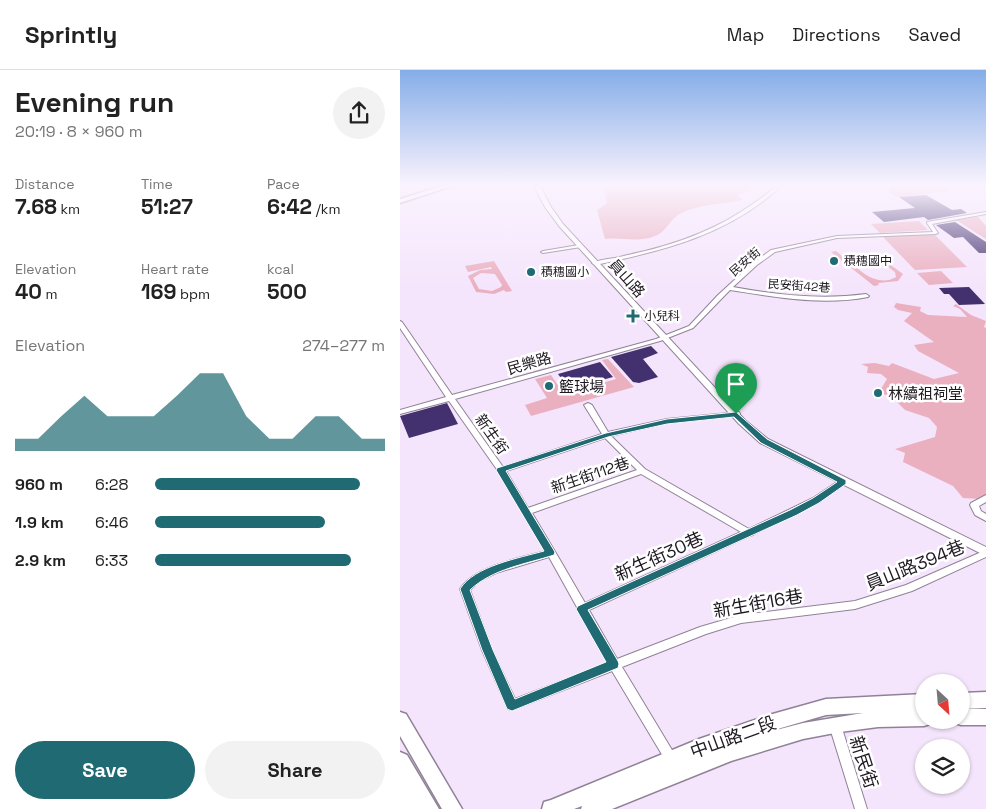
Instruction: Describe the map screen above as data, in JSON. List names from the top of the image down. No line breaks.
{"streets":{"main road":["中山路二段"],"street":["民安街","員山路","民安街42巷","民樂路","新生街","新生街112巷","新生街30巷","員山路394巷","新生街16巷","新民街"]},"crossings":[["民安街","員山路"],["民安街","民安街42巷"],["民安街","民樂路"],["員山路","民樂路"],["員山路","新生街30巷"],["員山路","員山路394巷"],["民樂路","新生街"],["新生街","新生街112巷"],["新生街","新生街30巷"],["新生街","新生街16巷"],["新生街","中山路二段"],["員山路394巷","新生街16巷"],["中山路二段","新民街"]],"places":{"other":["積穗國中","積穗國小","籃球場","林續祖祠堂"],"health":["小兒科"]},"north":"bottom right","page":{"header":"Sprintly","nav":["Map","Directions","Saved"],"heading":["Evening run","20:19 · 8 × 960 m"],"stats":[["Distance","7.68 km"],["Time","51:27"],["Pace","6:42 /km"],["Elevation","40 m"],["Heart rate","169 bpm"],["kcal","500"]],"chart":["Elevation","274–277 m"],"list":[{"name":"960 m","note":"6:28"},{"name":"1.9 km","note":"6:46"},{"name":"2.9 km","note":"6:33"}],"buttons":["Save","Share"]}}
